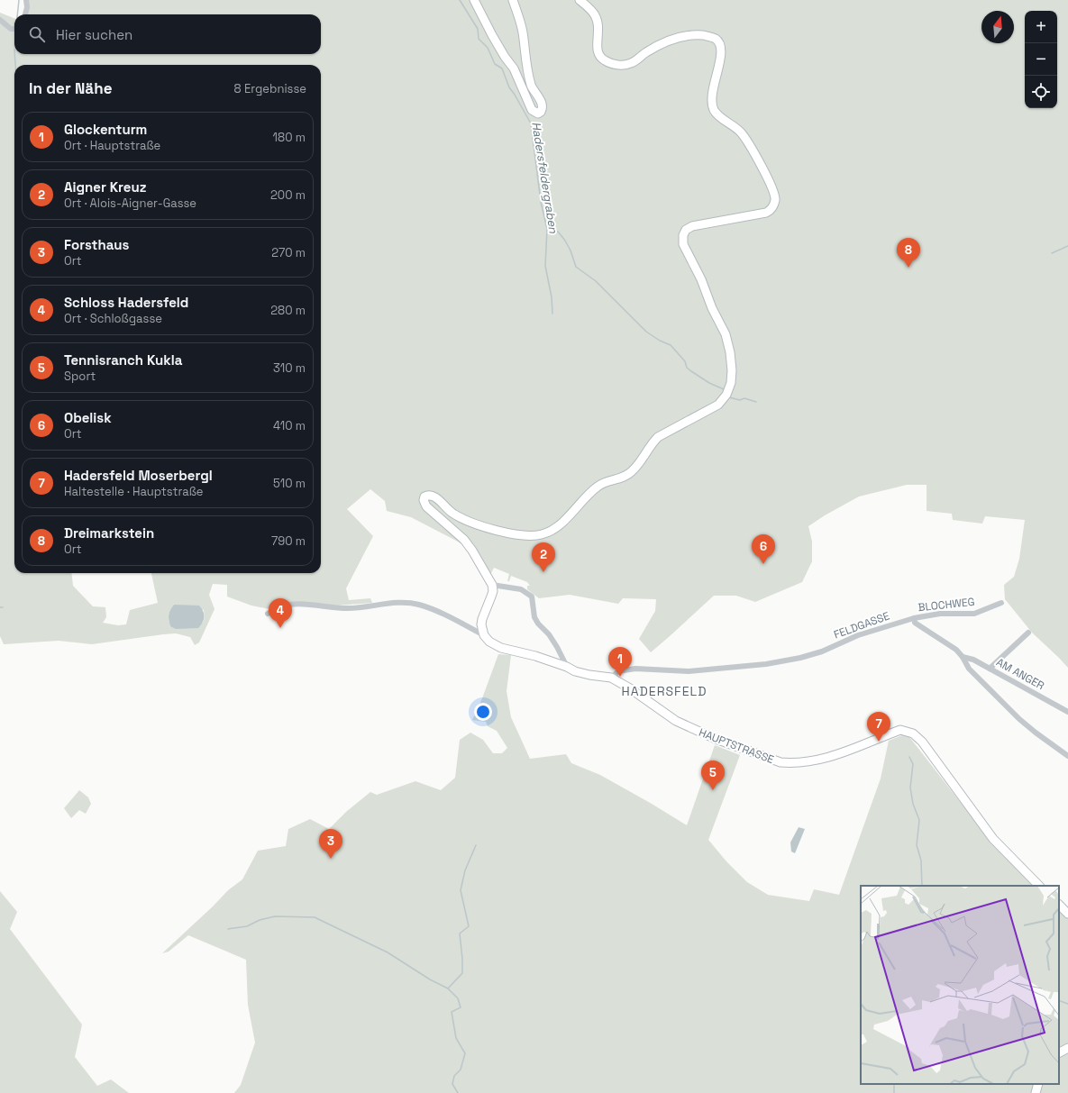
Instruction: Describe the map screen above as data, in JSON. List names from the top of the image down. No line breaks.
{"streets":{"street":["BLOCHWEG","FELDGASSE","AM ANGER","HAUPTSTRASSE"]},"crossings":[["BLOCHWEG","FELDGASSE"],["FELDGASSE","HAUPTSTRASSE"]],"districts":["HADERSFELD"],"water":["Hadersfeldergraben"],"north":"top","page":{"map_buttons":["+","−"],"search":"Hier suchen","heading":["In der Nähe","8 Ergebnisse"],"list":[{"mark":"1","name":"Glockenturm","note":"Ort · Hauptstraße","value":"180 m"},{"mark":"2","name":"Aigner Kreuz","note":"Ort · Alois-Aigner-Gasse","value":"200 m"},{"mark":"3","name":"Forsthaus","note":"Ort","value":"270 m"},{"mark":"4","name":"Schloss Hadersfeld","note":"Ort · Schloßgasse","value":"280 m"},{"mark":"5","name":"Tennisranch Kukla","note":"Sport","value":"310 m"},{"mark":"6","name":"Obelisk","note":"Ort","value":"410 m"},{"mark":"7","name":"Hadersfeld Moserbergl","note":"Haltestelle · Hauptstraße","value":"510 m"},{"mark":"8","name":"Dreimarkstein","note":"Ort","value":"790 m"}],"pins":["8","6","2","4","1","7","5","3"]}}
